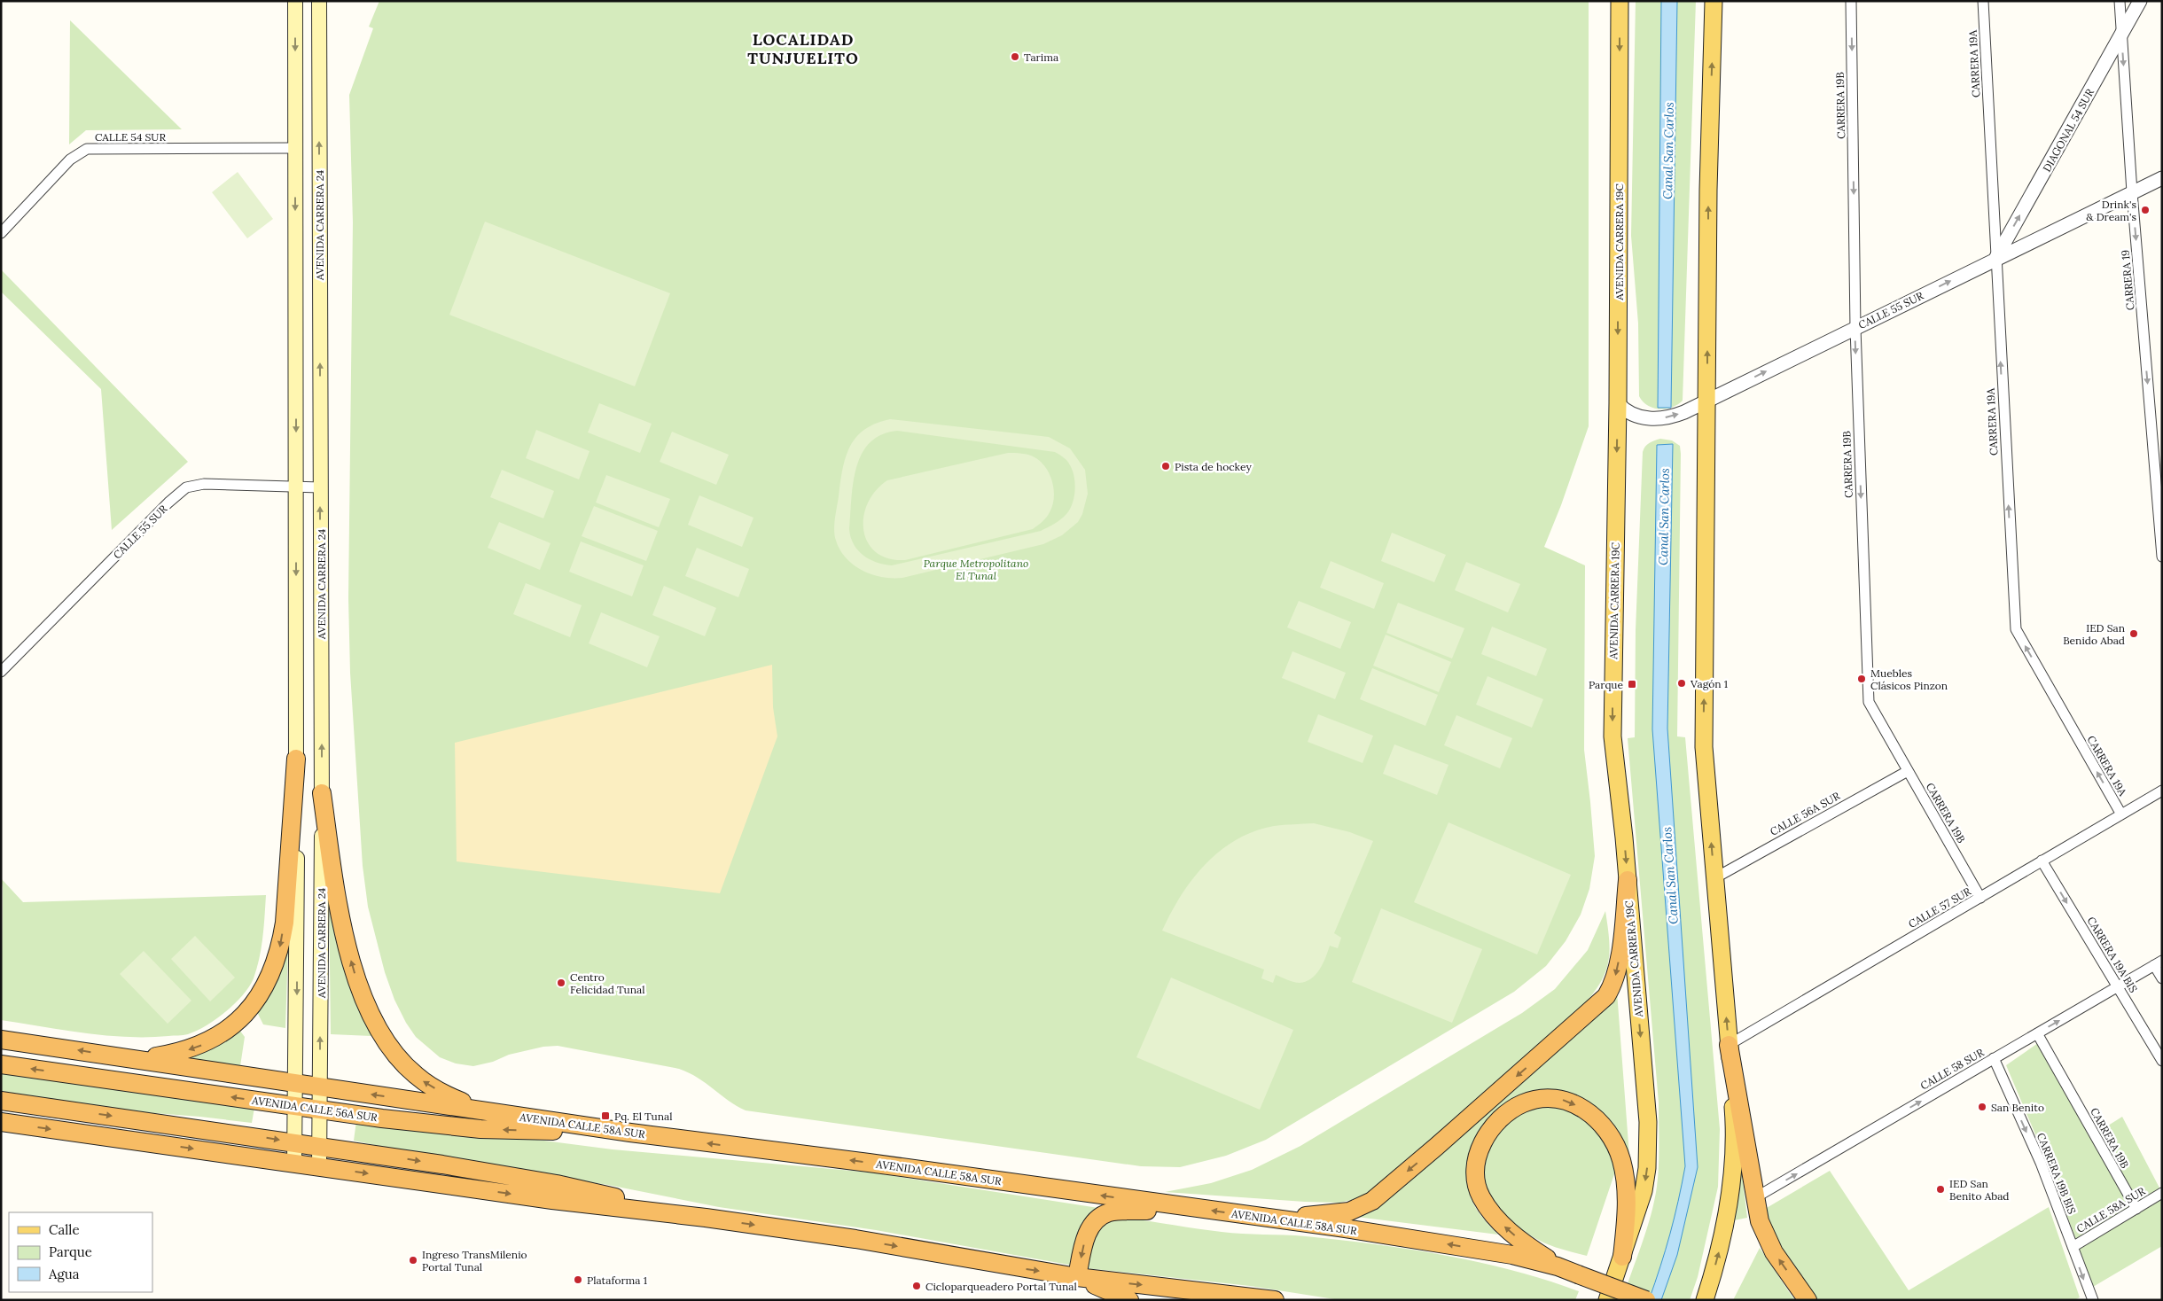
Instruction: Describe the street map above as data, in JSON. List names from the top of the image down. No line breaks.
{"streets":{"highway":["AVENIDA CALLE 56A SUR","AVENIDA CALLE 58A SUR"],"main road":["AVENIDA CARRERA 24","AVENIDA CARRERA 19C"],"street":["CARRERA 19A","CARRERA 19B","DIAGONAL 54 SUR","CALLE 54 SUR","CARRERA 19","CALLE 55 SUR","CALLE 56A SUR","CALLE 57 SUR","CARRERA 19A BIS","CALLE 58 SUR","CARRERA 19B BIS","CALLE 58A SUR"]},"crossings":[["CARRERA 19A","DIAGONAL 54 SUR"],["CARRERA 19A","CALLE 55 SUR"],["CARRERA 19A","CALLE 57 SUR"],["CARRERA 19B","CALLE 55 SUR"],["CARRERA 19B","CALLE 56A SUR"],["CARRERA 19B","CALLE 57 SUR"],["CARRERA 19B","CALLE 58 SUR"],["CARRERA 19B","CALLE 58A SUR"],["DIAGONAL 54 SUR","CARRERA 19"],["DIAGONAL 54 SUR","CALLE 55 SUR"],["AVENIDA CARRERA 24","CALLE 55 SUR"],["AVENIDA CARRERA 24","AVENIDA CALLE 56A SUR"],["AVENIDA CARRERA 24","AVENIDA CALLE 58A SUR"],["AVENIDA CARRERA 19C","CALLE 55 SUR"],["CARRERA 19","CALLE 55 SUR"],["CALLE 57 SUR","CARRERA 19A BIS"],["CARRERA 19A BIS","CALLE 58 SUR"],["CALLE 58 SUR","CARRERA 19B BIS"],["AVENIDA CALLE 56A SUR","AVENIDA CALLE 58A SUR"],["CARRERA 19B BIS","CALLE 58A SUR"]],"one_way":["CARRERA 19A","CARRERA 19B","DIAGONAL 54 SUR","CARRERA 19","CALLE 55 SUR","CARRERA 19A BIS","CALLE 58 SUR","CARRERA 19B BIS"],"districts":["LOCALIDAD TUNJUELITO"],"water":["Canal San Carlos"],"parks":["Parque Metropolitano El Tunal"],"places":{"other":["Tarima","Drink's & Dream's","Pista de hockey","IED San Benido Abad","Muebles Clásicos Pinzon","Vagón 1","Centro Felicidad Tunal","San Benito","IED San Benito Abad","Ingreso TransMilenio Portal Tunal","Plataforma 1","Cicloparqueadero Portal Tunal"],"transit":["Parque","Pq. El Tunal"]},"legend":["Calle","Parque","Agua"]}
